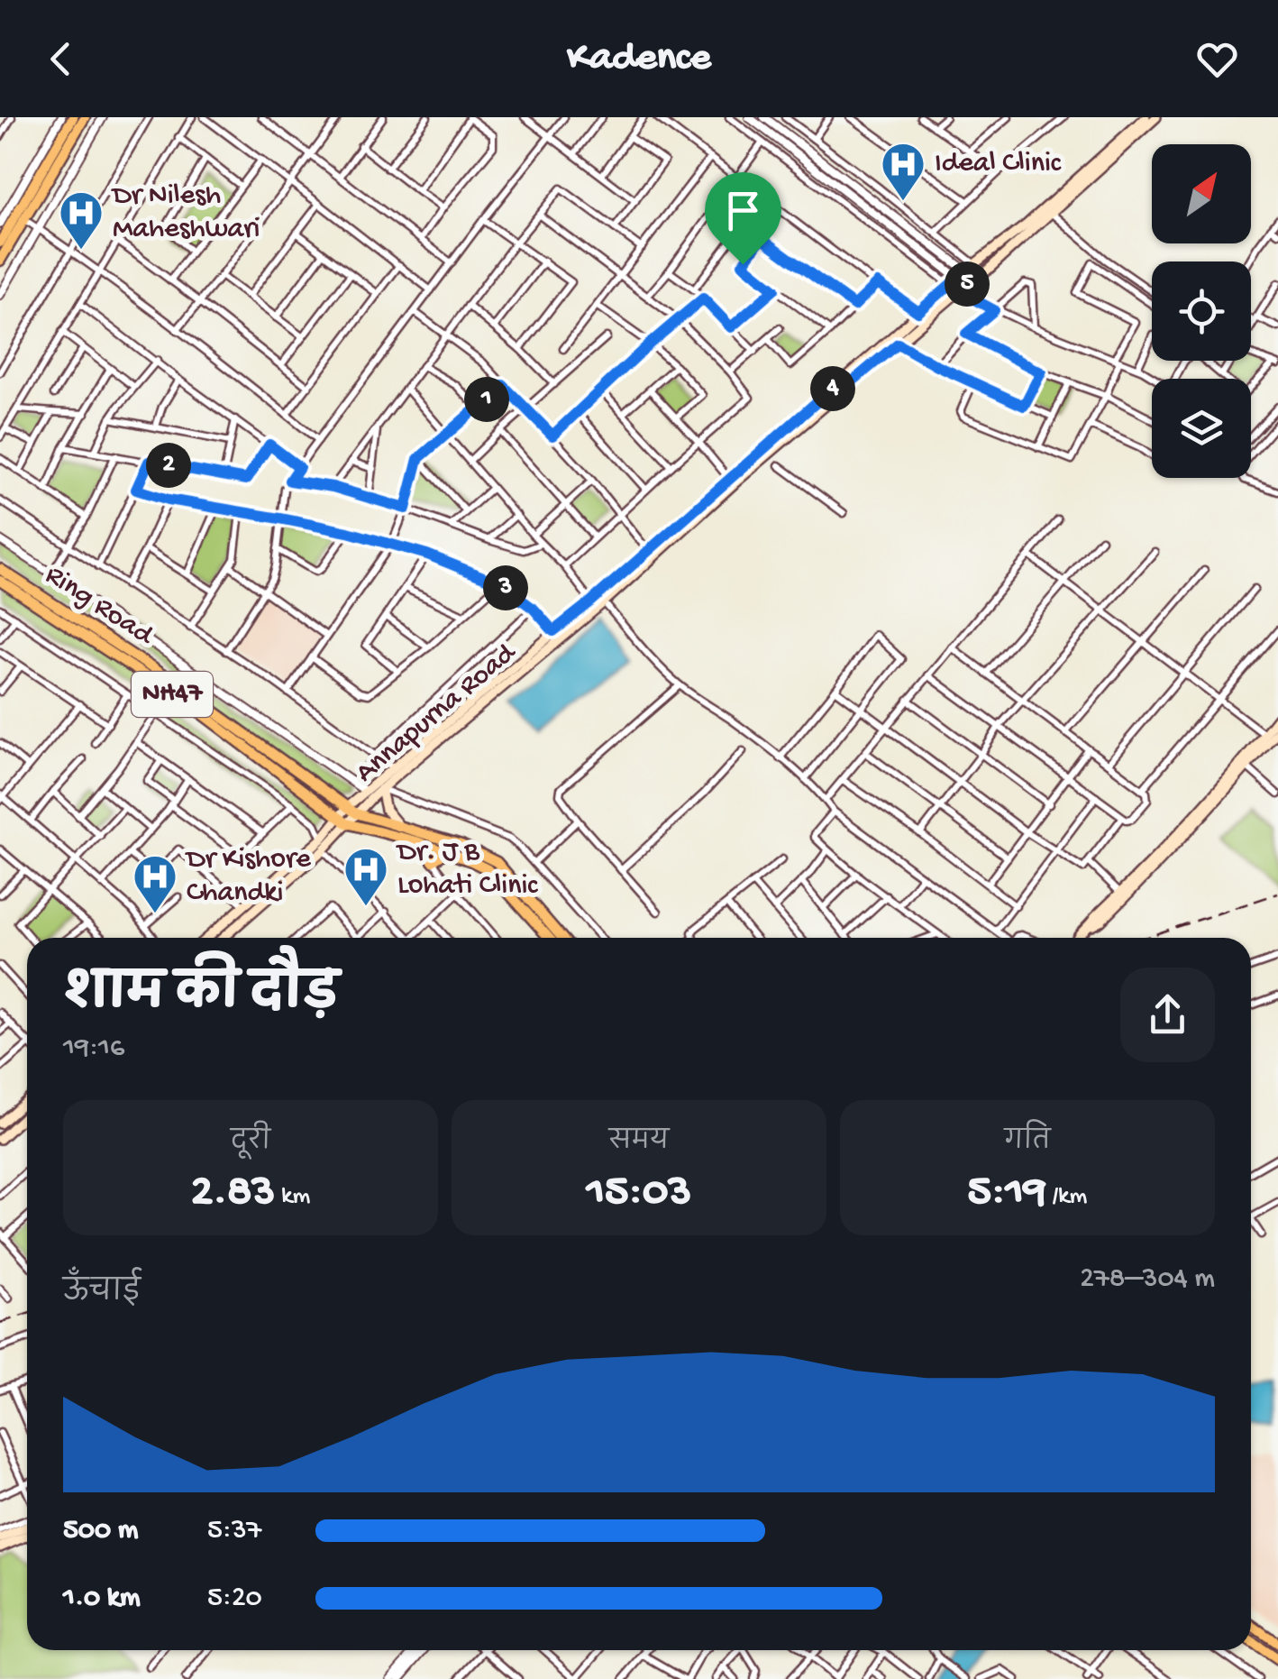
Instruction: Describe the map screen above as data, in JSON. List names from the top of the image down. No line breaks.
{"streets":{"highway":["Ring Road","NH47"],"main road":["Annapurna Road"]},"crossings":[["Ring Road","Annapurna Road"]],"places":{"hospital":["Ideal Clinic","Dr Nilesh Maheshwari","Dr. J B Lohati Clinic","Dr Kishore Chandki"]},"north":"top right","page":{"header":"Kadence","pins":["5","4","1","2","3"],"heading":["शाम की दौड़","19:16"],"stats":[["दूरी","2.83 km"],["समय","15:03"],["गति","5:19 /km"]],"chart":["ऊँचाई","278–304 m"],"list":[{"name":"500 m","note":"5:37"},{"name":"1.0 km","note":"5:20"}]}}
